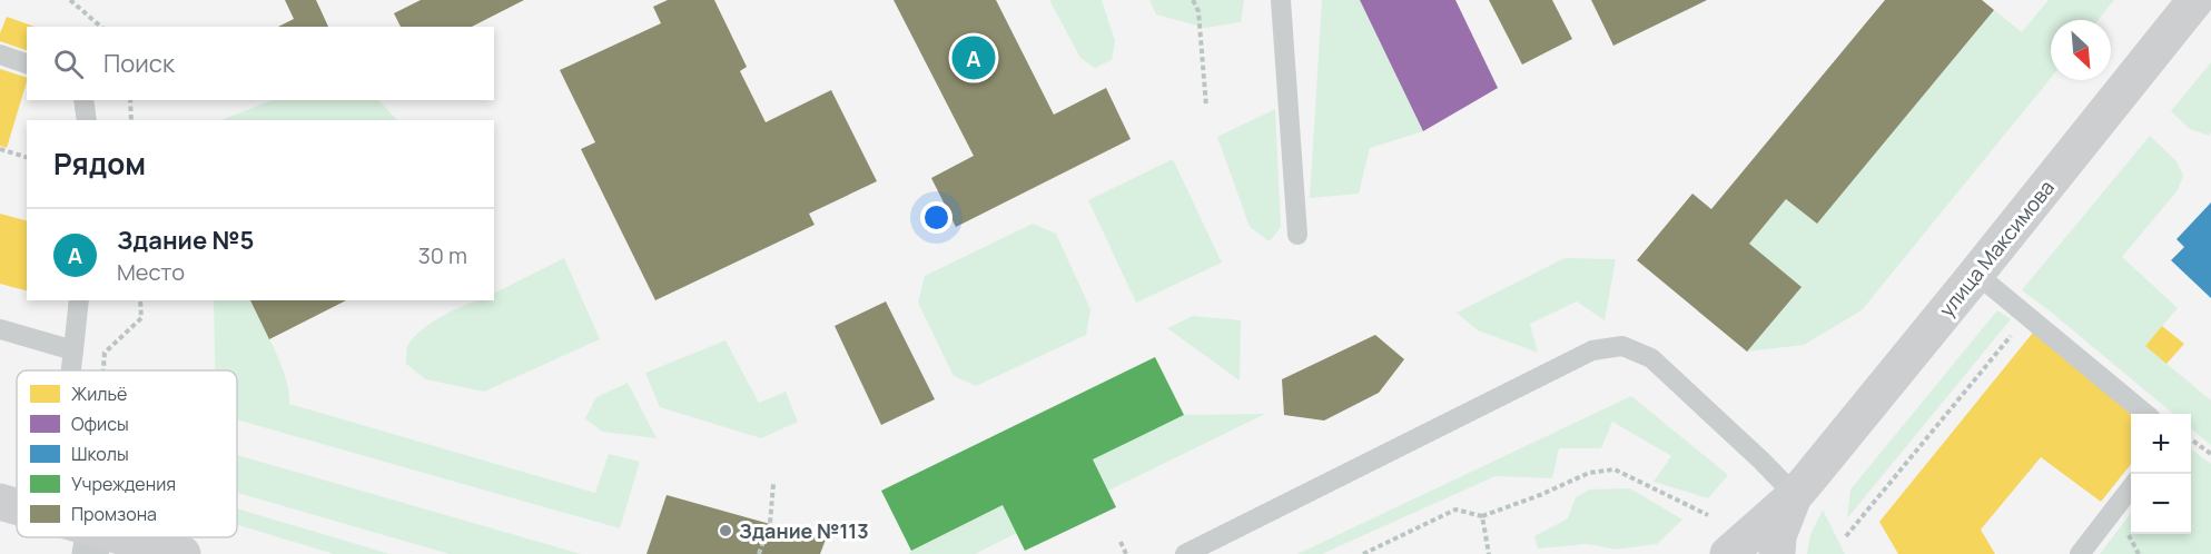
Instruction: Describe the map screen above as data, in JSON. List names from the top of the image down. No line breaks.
{"streets":{"street":["улица Максимова"]},"places":["Здание №113"],"legend":["Жильё","Офисы","Школы","Учреждения","Промзона"],"north":"bottom right","page":{"search":"Поиск","pins":"A","heading":"Рядом","list":[{"mark":"A","name":"Здание №5","note":"Место","value":"30 m"}],"map_buttons":["+","−"]}}
